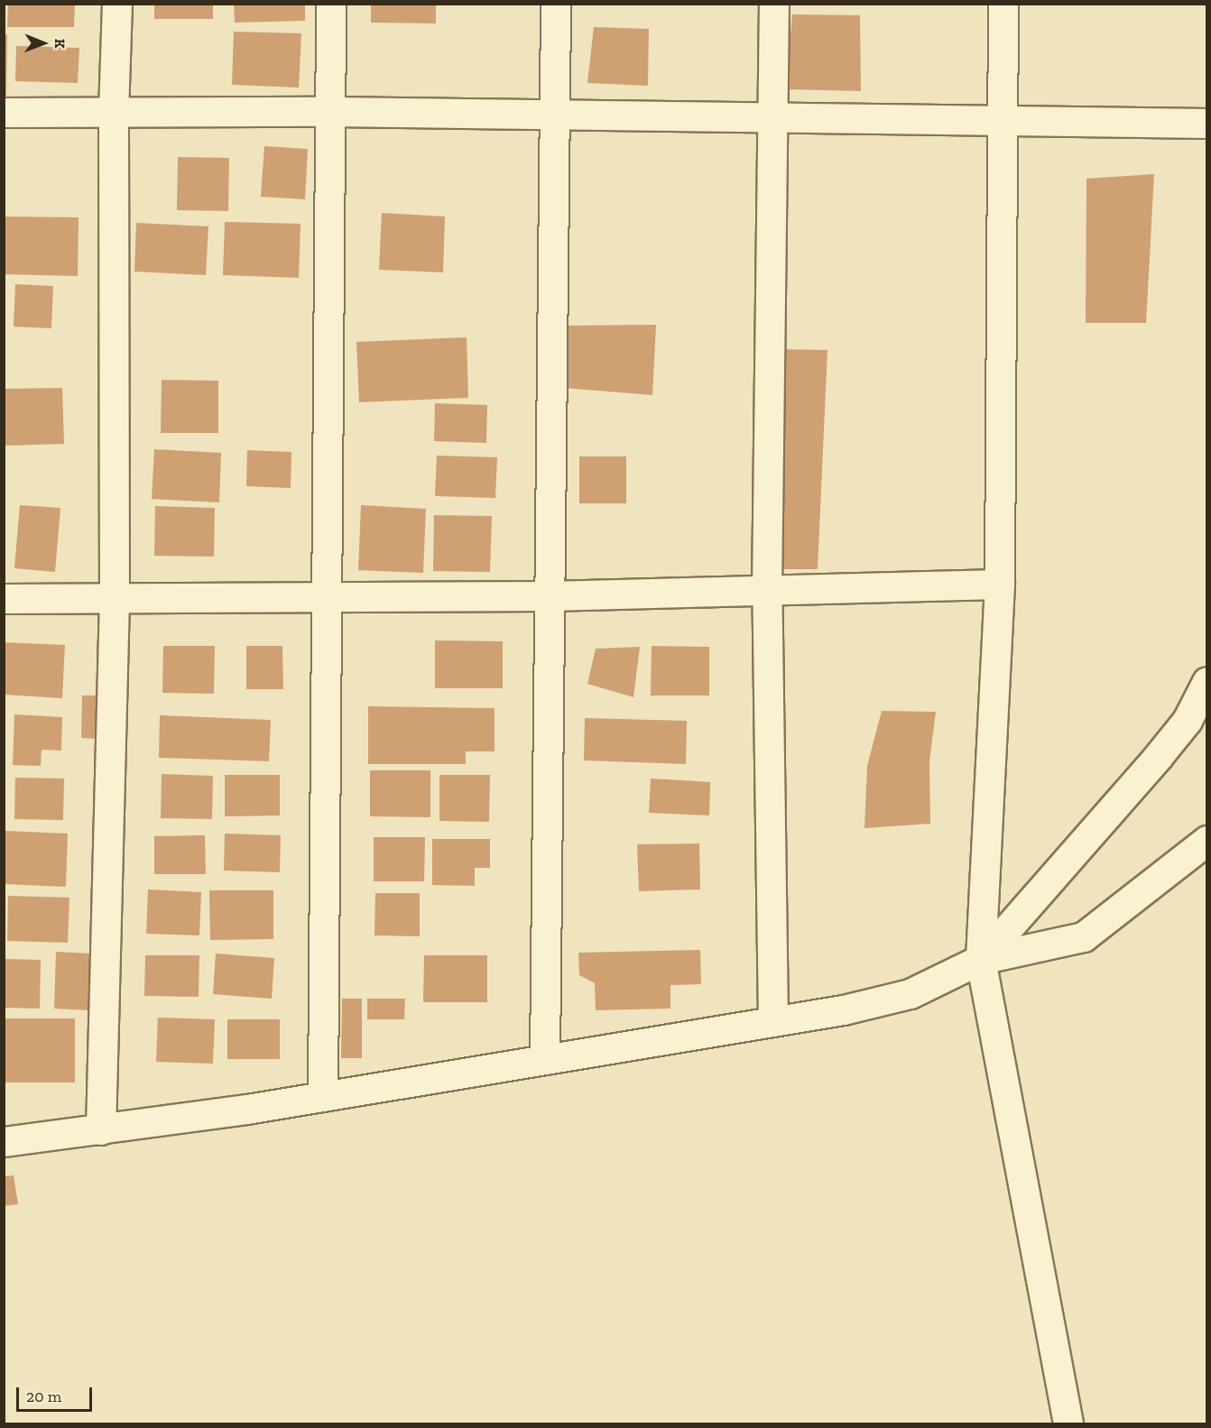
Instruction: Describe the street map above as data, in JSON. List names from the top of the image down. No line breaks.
{"scale_bar":"20 m","north":"right"}
